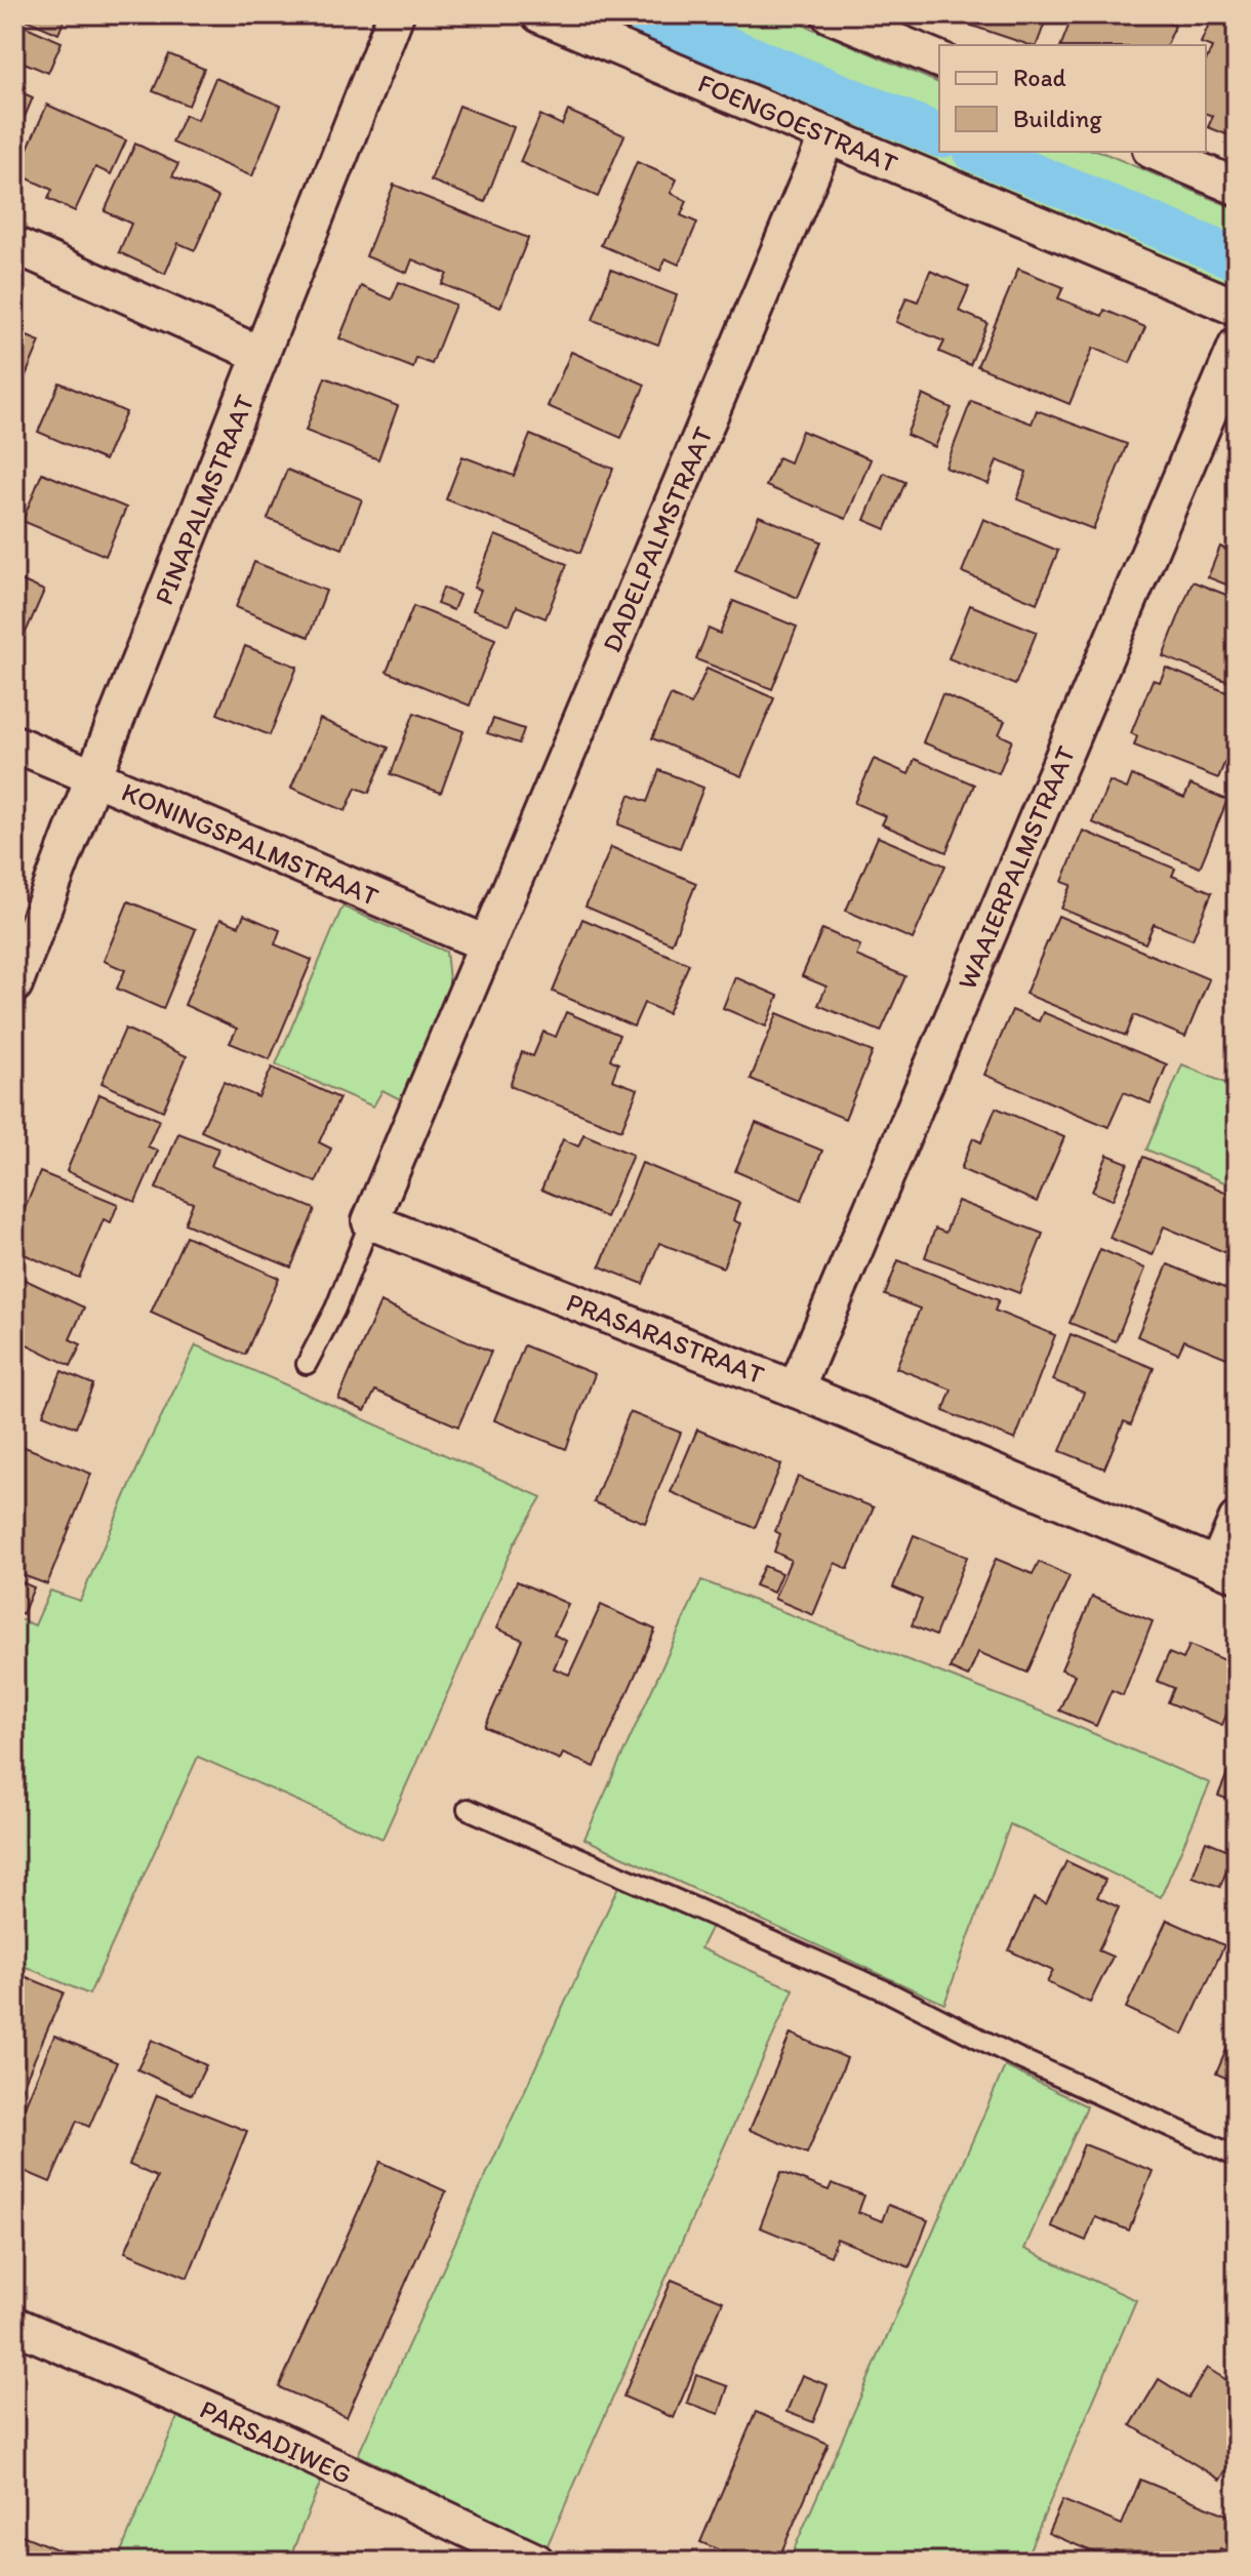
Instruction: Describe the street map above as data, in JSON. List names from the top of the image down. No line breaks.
{"streets":{"street":["FOENGOESTRAAT","PINAPALMSTRAAT","DADELPALMSTRAAT","KONINGSPALMSTRAAT","WAAIERPALMSTRAAT","PRASARASTRAAT","PARSADIWEG"]},"crossings":[["FOENGOESTRAAT","DADELPALMSTRAAT"],["PINAPALMSTRAAT","KONINGSPALMSTRAAT"],["DADELPALMSTRAAT","KONINGSPALMSTRAAT"],["WAAIERPALMSTRAAT","PRASARASTRAAT"]],"legend":["Road","Building"]}
